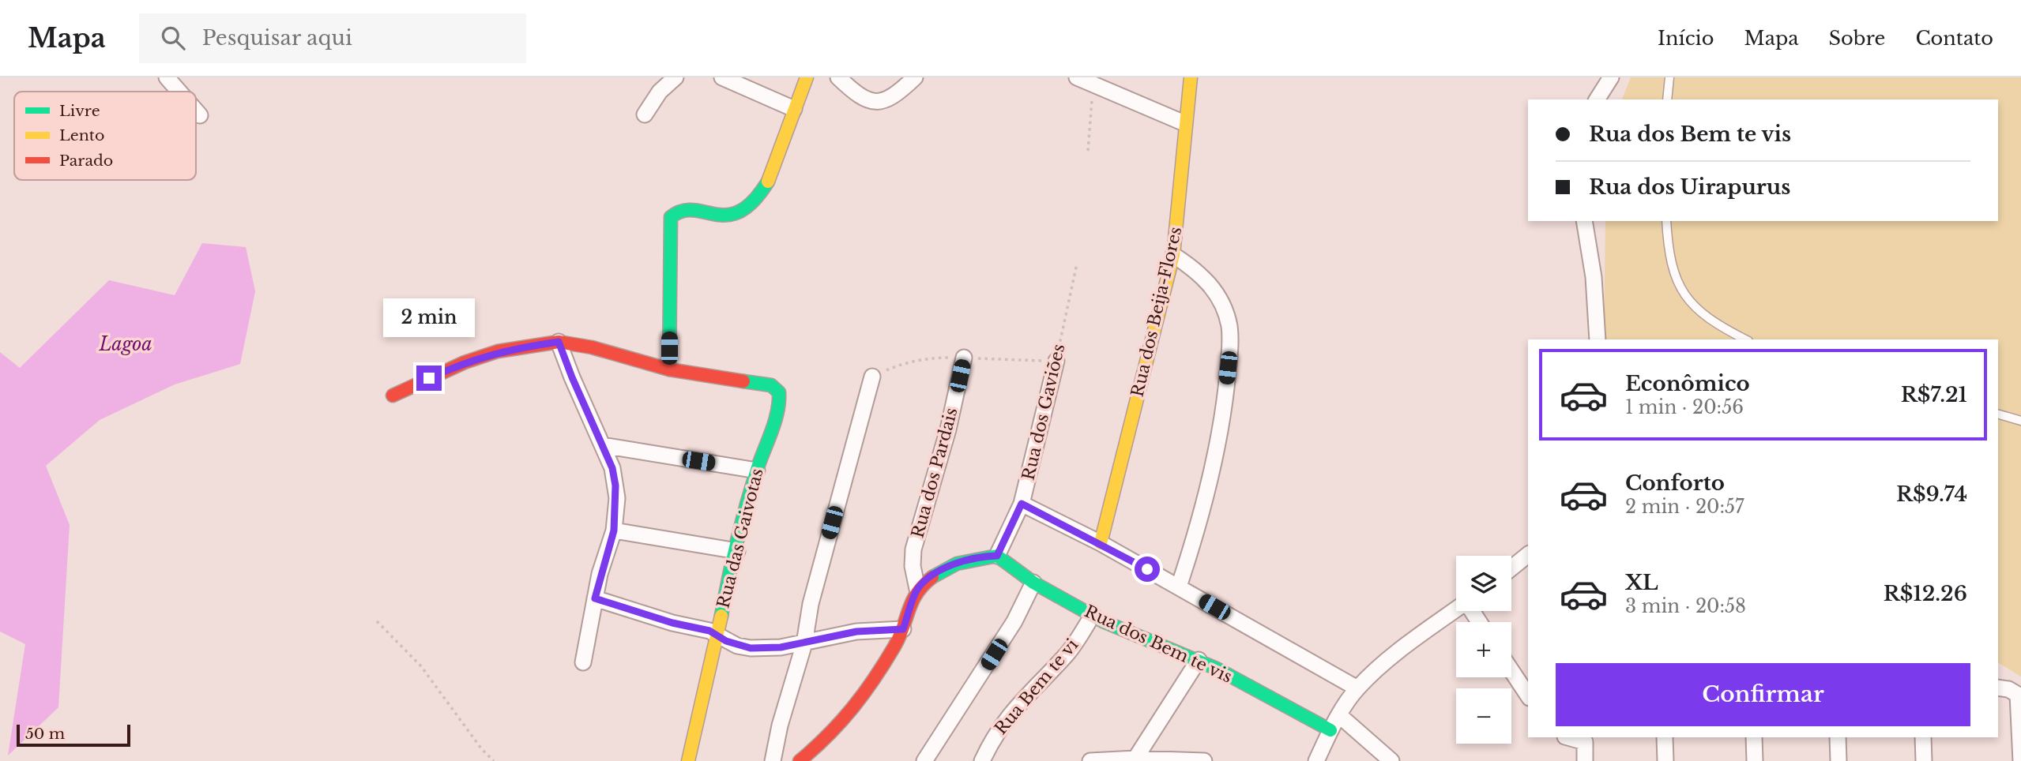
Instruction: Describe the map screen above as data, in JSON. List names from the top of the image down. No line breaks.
{"streets":{"street":["Rua dos Beija-Flores","Rua dos Gaviões","Rua dos Pardais","Rua das Gaivotas","Rua dos Bem te vis","Rua Bem te vi"]},"crossings":[["Rua dos Gaviões","Rua dos Bem te vis"],["Rua dos Bem te vis","Rua Bem te vi"]],"water":["Lagoa"],"legend":["Livre","Lento","Parado"],"scale_bar":"50 m","page":{"header":"Mapa","search":"Pesquisar aqui","nav":["Início","Mapa","Sobre","Contato"],"banner":["Rua dos Bem te vis","Rua dos Uirapurus"],"bubble":"2 min","list":[{"name":"Econômico","note":"1 min · 20:56","value":"R$7.21"},{"name":"Conforto","note":"2 min · 20:57","value":"R$9.74"},{"name":"XL","note":"3 min · 20:58","value":"R$12.26"}],"map_buttons":["+","−"],"buttons":"Confirmar","scale":"50 m"}}
